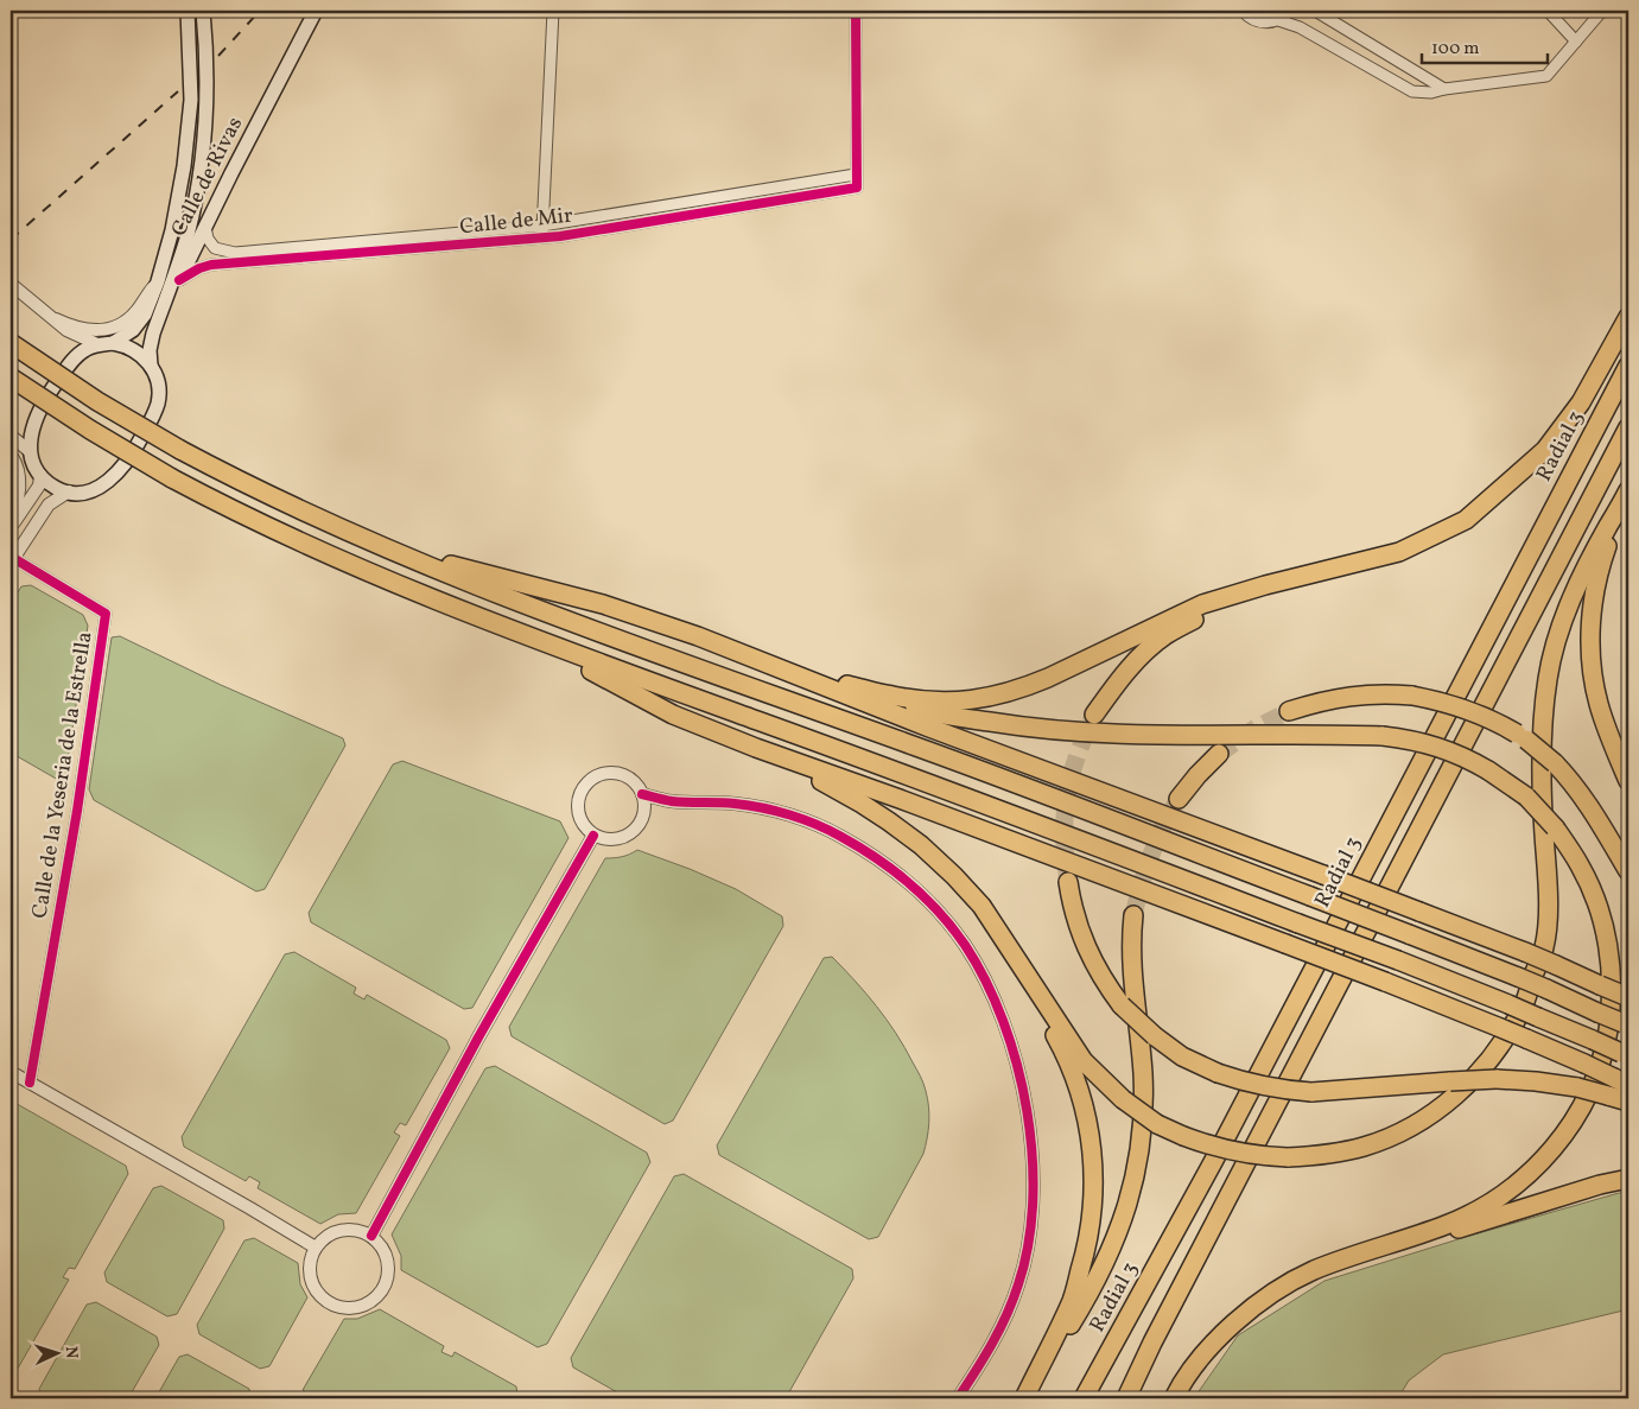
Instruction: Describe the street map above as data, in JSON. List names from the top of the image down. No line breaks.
{"streets":{"highway":["Radial 3"],"main road":["Calle de Rivas"],"street":["Calle de Mir","Calle de la Yeseria de la Estrella"]},"crossings":[["Calle de Rivas","Calle de Mir"]],"scale_bar":"100 m","north":"right"}
